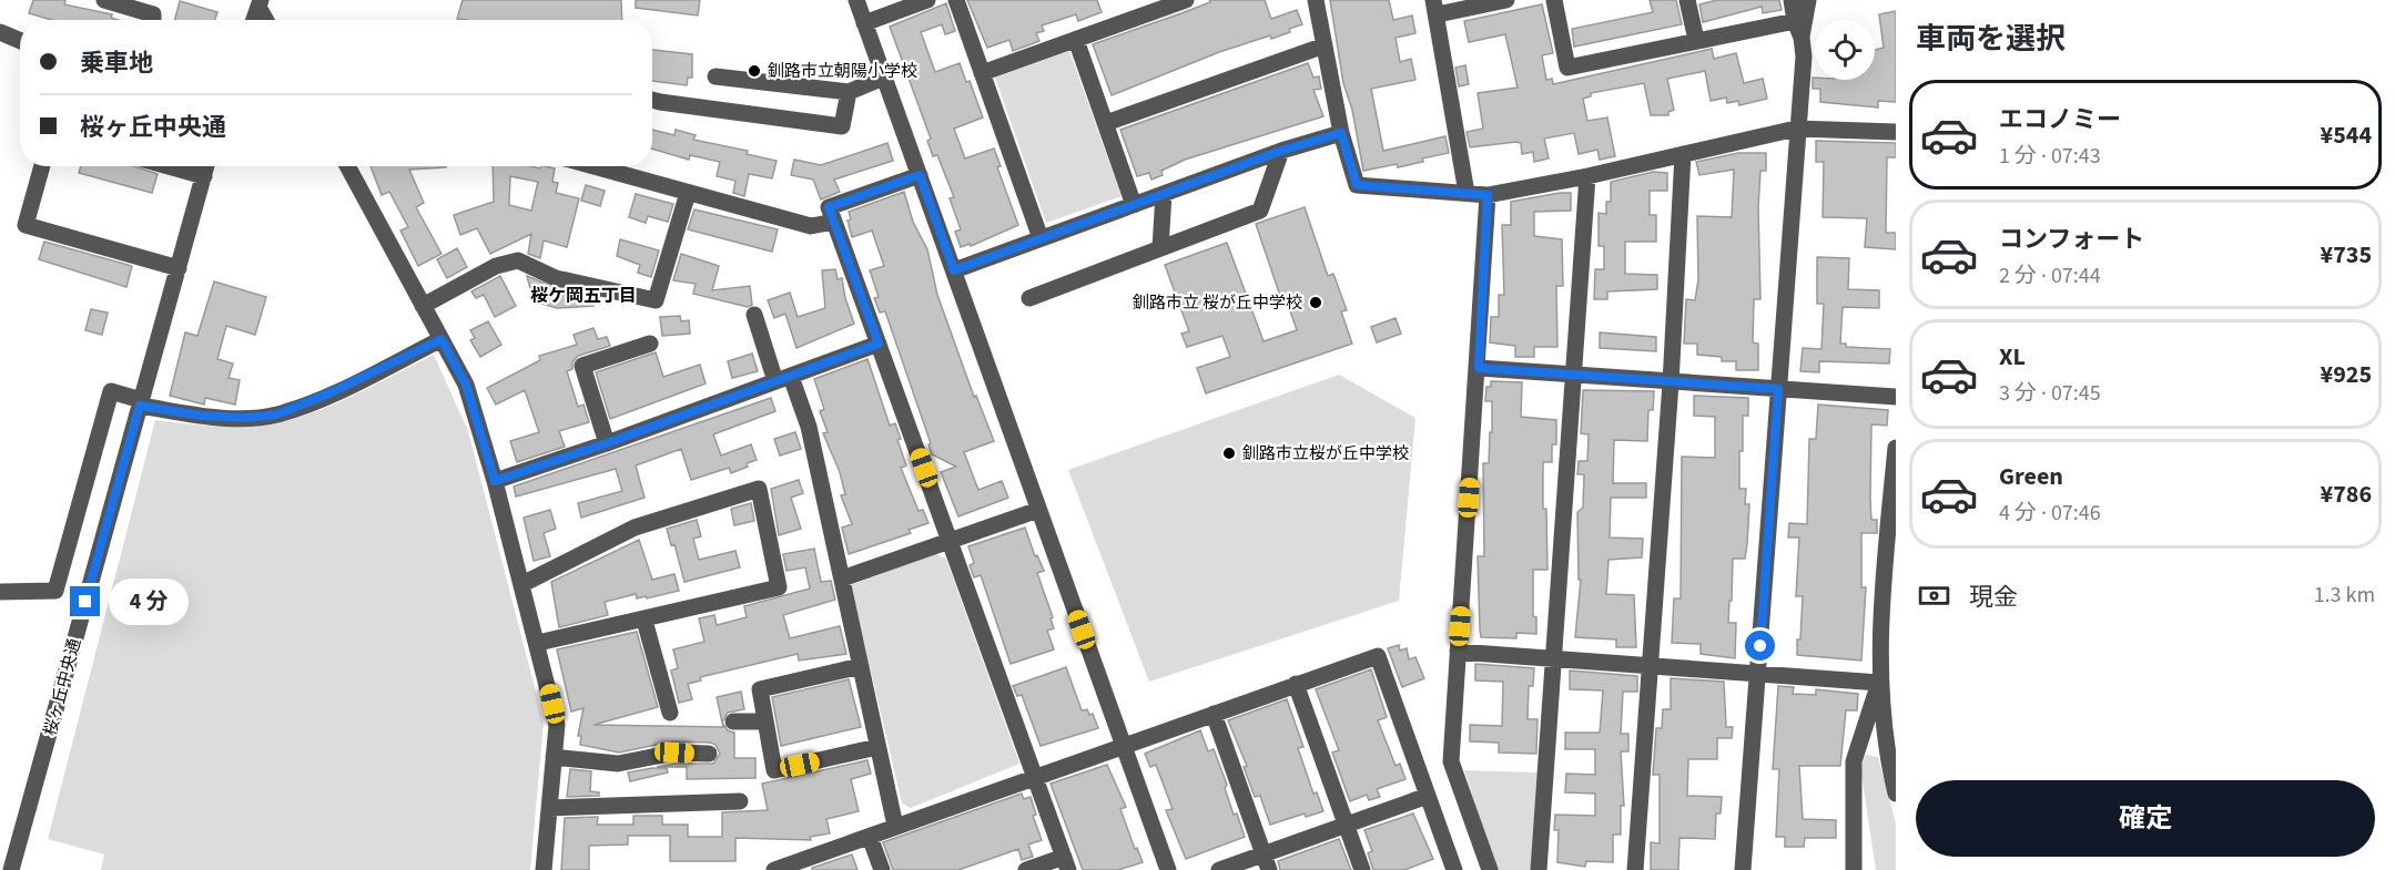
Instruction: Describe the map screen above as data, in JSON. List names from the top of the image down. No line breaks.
{"streets":{"street":["桜ヶ丘中央通"]},"districts":["桜ケ岡五丁目"],"places":["釧路市立朝陽小学校","釧路市立 桜が丘中学校","釧路市立桜が丘中学校"],"page":{"heading":"車両を選択","banner":["乗車地","桜ヶ丘中央通"],"list":[{"name":"エコノミー","note":"1 分 · 07:43","value":"¥544"},{"name":"コンフォート","note":"2 分 · 07:44","value":"¥735"},{"name":"XL","note":"3 分 · 07:45","value":"¥925"},{"name":"Green","note":"4 分 · 07:46","value":"¥786"}],"pay":["現金","1.3 km"],"bubble":"4 分","buttons":"確定"}}
